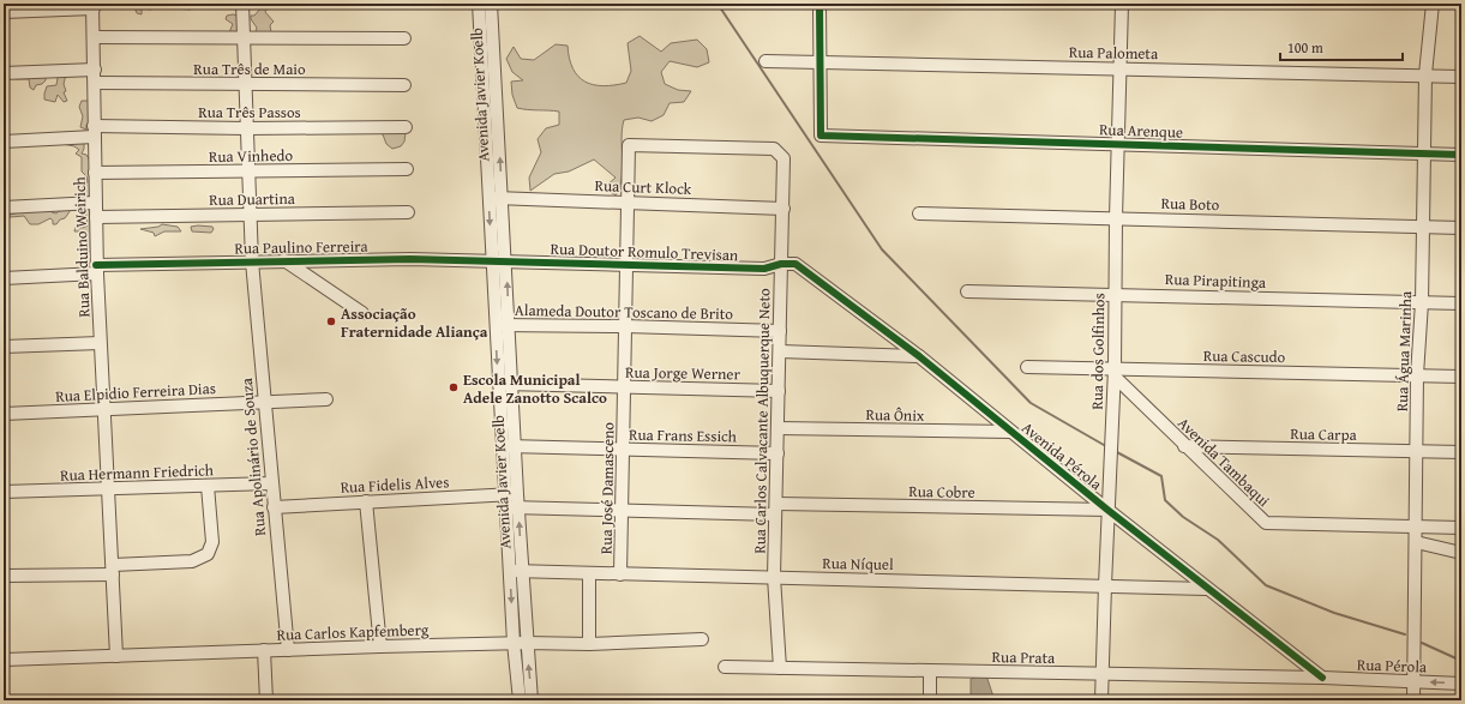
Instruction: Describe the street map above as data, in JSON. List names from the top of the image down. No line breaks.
{"streets":{"street":["Rua Palometa","Rua Três de Maio","Avenida Javier Koelb","Rua Três Passos","Rua Arenque","Rua Vinhedo","Rua Curt Klock","Rua Duartina","Rua Boto","Rua Balduino Weirich","Rua Paulino Ferreira","Rua Doutor Romulo Trevisan","Rua Pirapitinga","Alameda Doutor Toscano de Brito","Rua dos Golfinhos","Rua Água Marinha","Rua Cascudo","Rua Jorge Werner","Rua Elpidio Ferreira Dias","Rua Ônix","Rua Carlos Calvacante Albuquerque Neto","Rua Carpa","Rua Frans Essich","Avenida Pérola","Rua Apolinário de Souza","Avenida Tambaqui","Rua Hermann Friedrich","Rua Fidelis Alves","Rua José Damasceno","Rua Cobre","Rua Níquel","Rua Carlos Kapfemberg","Rua Prata","Rua Pérola"]},"crossings":[["Rua Palometa","Rua Arenque"],["Rua Palometa","Rua dos Golfinhos"],["Rua Palometa","Rua Água Marinha"],["Rua Três de Maio","Rua Balduino Weirich"],["Rua Três de Maio","Rua Apolinário de Souza"],["Avenida Javier Koelb","Rua Curt Klock"],["Avenida Javier Koelb","Rua Paulino Ferreira"],["Avenida Javier Koelb","Rua Doutor Romulo Trevisan"],["Avenida Javier Koelb","Alameda Doutor Toscano de Brito"],["Avenida Javier Koelb","Rua Jorge Werner"],["Avenida Javier Koelb","Rua Frans Essich"],["Avenida Javier Koelb","Rua Fidelis Alves"],["Avenida Javier Koelb","Rua Níquel"],["Avenida Javier Koelb","Rua Carlos Kapfemberg"],["Rua Três Passos","Rua Balduino Weirich"],["Rua Três Passos","Rua Apolinário de Souza"],["Rua Arenque","Rua dos Golfinhos"],["Rua Arenque","Rua Água Marinha"],["Rua Vinhedo","Rua Balduino Weirich"],["Rua Vinhedo","Rua Apolinário de Souza"],["Rua Curt Klock","Rua Carlos Calvacante Albuquerque Neto"],["Rua Curt Klock","Rua José Damasceno"],["Rua Duartina","Rua Balduino Weirich"],["Rua Duartina","Rua Apolinário de Souza"],["Rua Boto","Rua dos Golfinhos"],["Rua Boto","Rua Água Marinha"],["Rua Balduino Weirich","Rua Paulino Ferreira"],["Rua Balduino Weirich","Rua Elpidio Ferreira Dias"],["Rua Balduino Weirich","Rua Hermann Friedrich"],["Rua Balduino Weirich","Rua Carlos Kapfemberg"],["Rua Paulino Ferreira","Rua Doutor Romulo Trevisan"],["Rua Paulino Ferreira","Rua Apolinário de Souza"],["Rua Doutor Romulo Trevisan","Rua Carlos Calvacante Albuquerque Neto"],["Rua Doutor Romulo Trevisan","Avenida Pérola"],["Rua Doutor Romulo Trevisan","Rua José Damasceno"],["Rua Pirapitinga","Rua dos Golfinhos"],["Rua Pirapitinga","Rua Água Marinha"],["Alameda Doutor Toscano de Brito","Rua Carlos Calvacante Albuquerque Neto"],["Alameda Doutor Toscano de Brito","Rua José Damasceno"],["Rua dos Golfinhos","Rua Cascudo"],["Rua dos Golfinhos","Avenida Pérola"],["Rua dos Golfinhos","Avenida Tambaqui"],["Rua dos Golfinhos","Rua Cobre"],["Rua dos Golfinhos","Rua Níquel"],["Rua dos Golfinhos","Rua Prata"],["Rua Água Marinha","Rua Cascudo"],["Rua Água Marinha","Rua Carpa"],["Rua Água Marinha","Avenida Tambaqui"],["Rua Água Marinha","Rua Pérola"],["Rua Cascudo","Avenida Tambaqui"],["Rua Jorge Werner","Rua Carlos Calvacante Albuquerque Neto"],["Rua Jorge Werner","Rua José Damasceno"],["Rua Elpidio Ferreira Dias","Rua Apolinário de Souza"],["Rua Ônix","Rua Carlos Calvacante Albuquerque Neto"],["Rua Ônix","Avenida Pérola"],["Rua Carlos Calvacante Albuquerque Neto","Rua Frans Essich"],["Rua Carlos Calvacante Albuquerque Neto","Avenida Pérola"],["Rua Carlos Calvacante Albuquerque Neto","Rua José Damasceno"],["Rua Carlos Calvacante Albuquerque Neto","Rua Cobre"],["Rua Carlos Calvacante Albuquerque Neto","Rua Níquel"],["Rua Carlos Calvacante Albuquerque Neto","Rua Prata"],["Rua Carpa","Avenida Tambaqui"],["Rua Frans Essich","Rua José Damasceno"],["Avenida Pérola","Rua Cobre"],["Avenida Pérola","Rua Níquel"],["Avenida Pérola","Rua Prata"],["Avenida Pérola","Rua Pérola"],["Rua Apolinário de Souza","Rua Hermann Friedrich"],["Rua Apolinário de Souza","Rua Fidelis Alves"],["Rua Apolinário de Souza","Rua Carlos Kapfemberg"],["Rua Fidelis Alves","Rua José Damasceno"],["Rua Fidelis Alves","Rua Cobre"],["Rua José Damasceno","Rua Cobre"],["Rua José Damasceno","Rua Níquel"],["Rua Prata","Rua Pérola"]],"places":["Associação Fraternidade Aliança","Escola Municipal Adele Zanotto Scalco"],"scale_bar":"100 m"}
